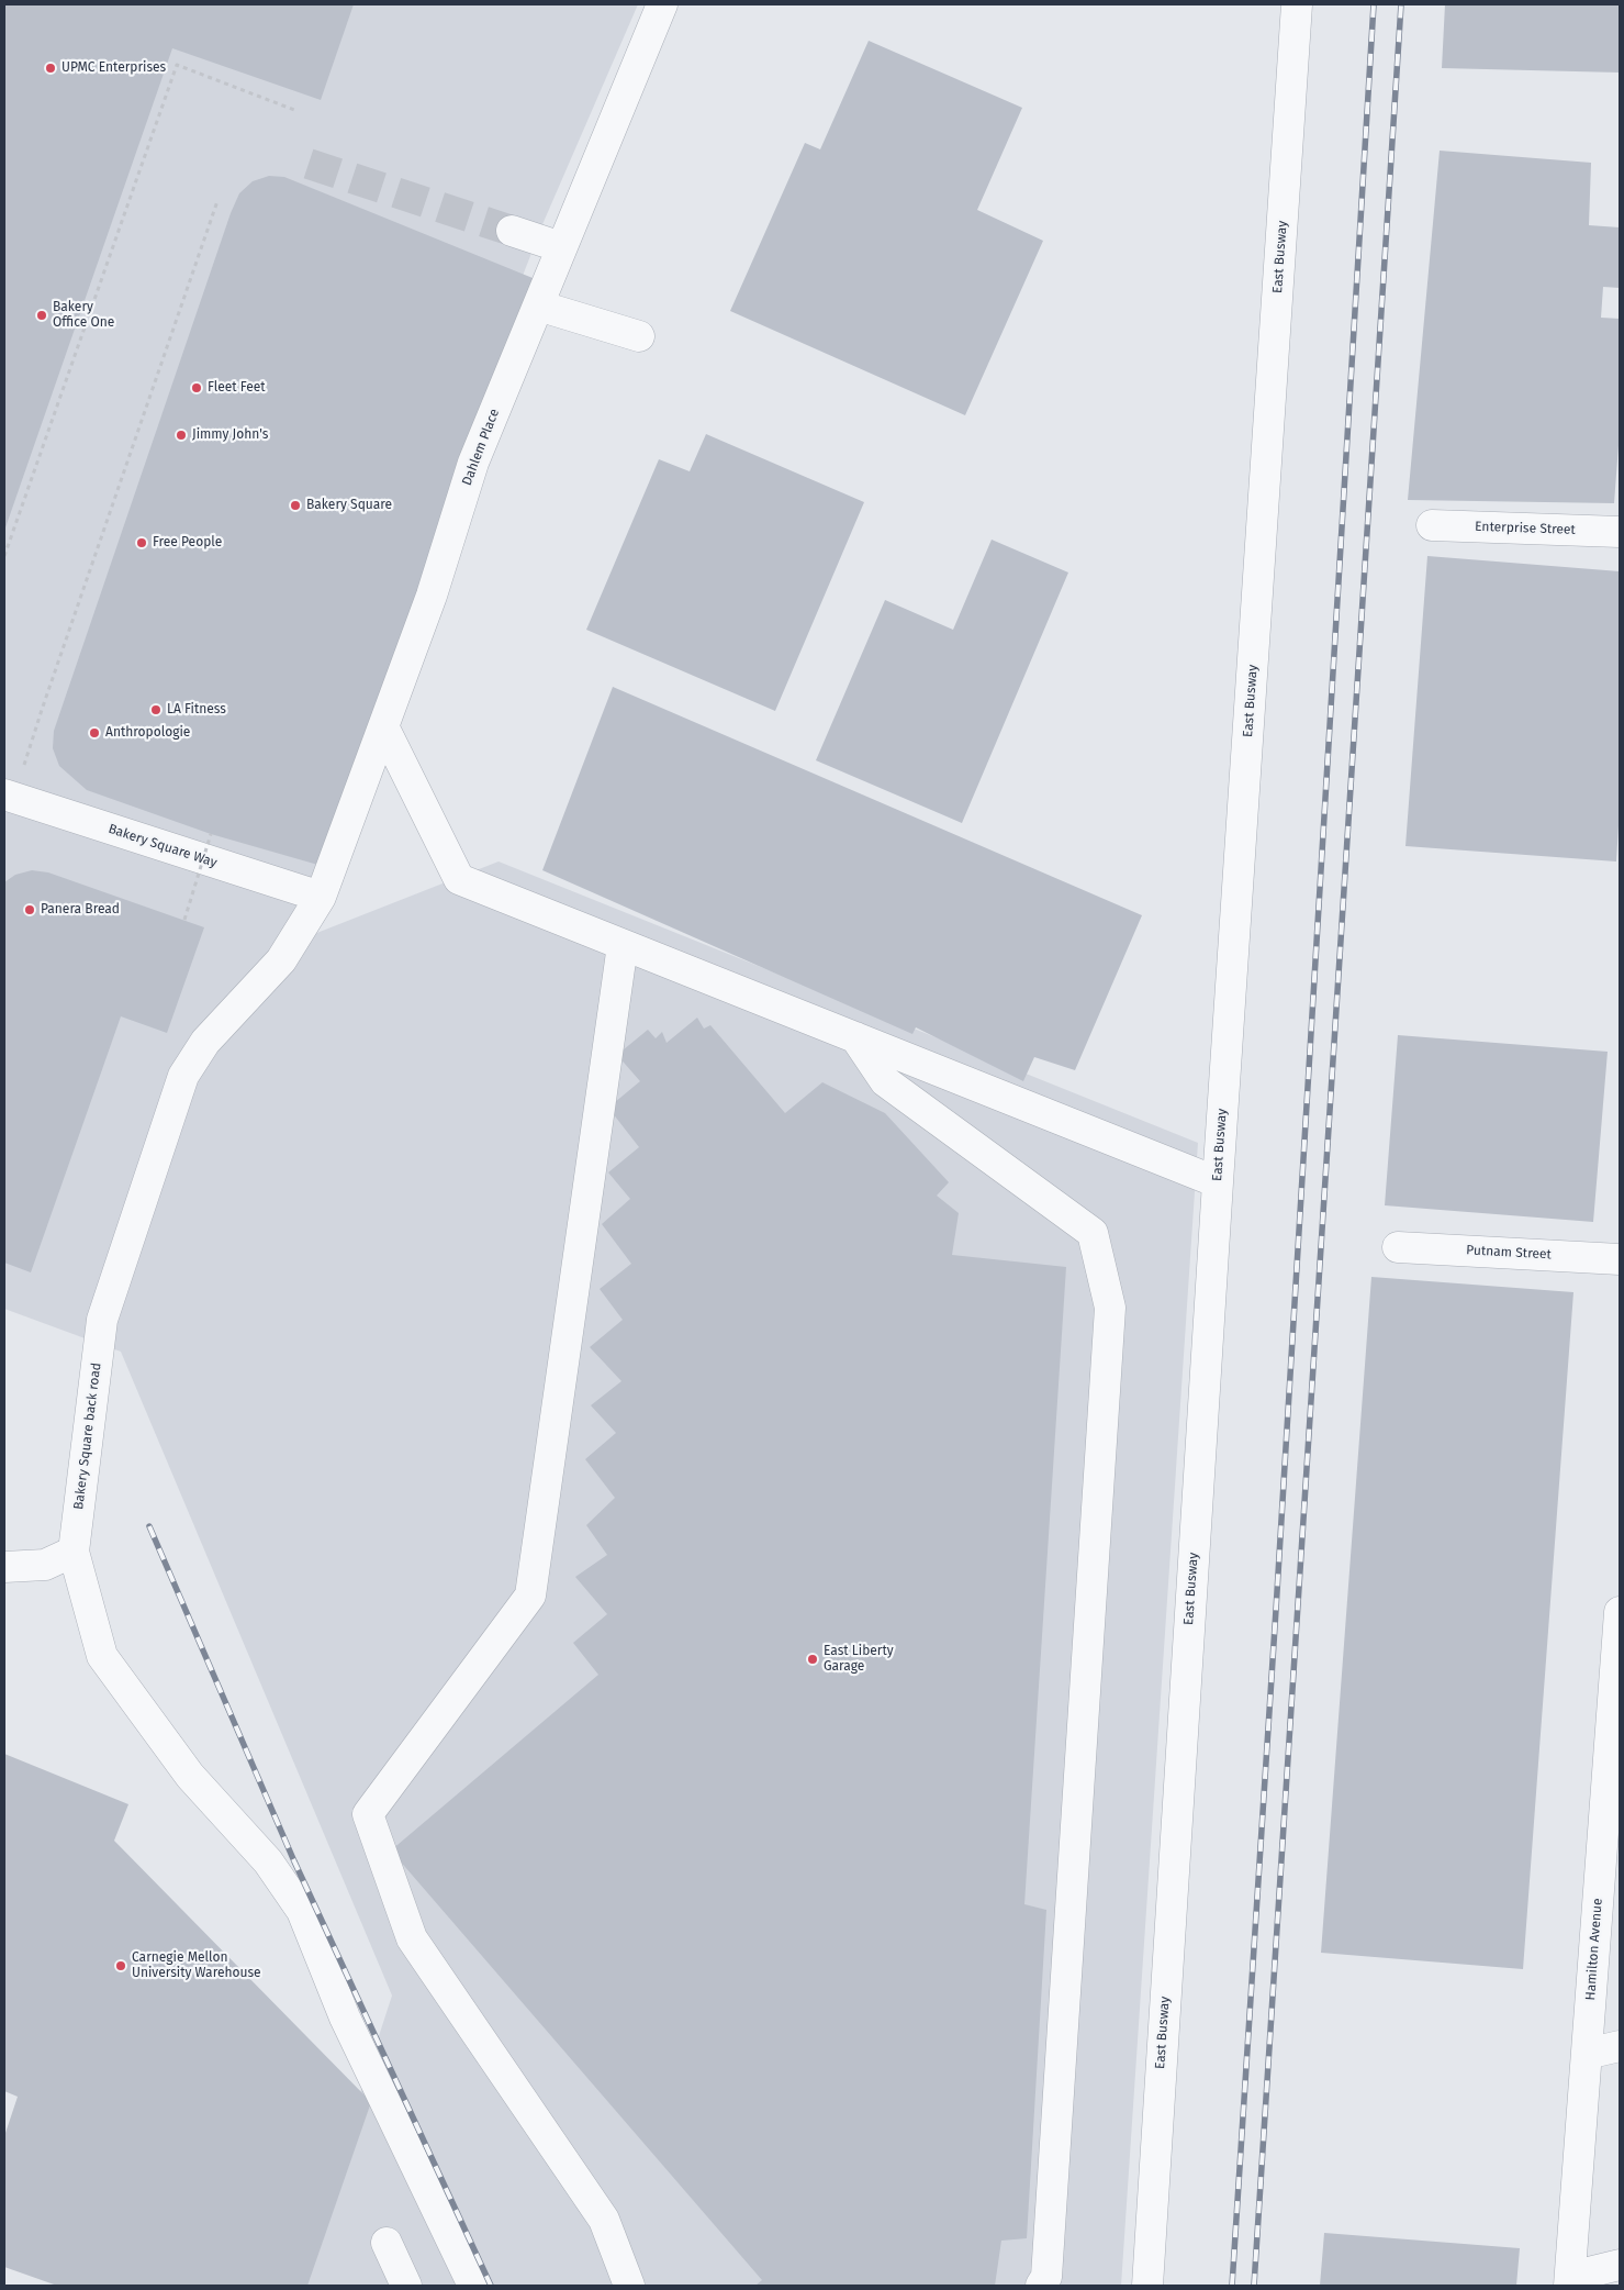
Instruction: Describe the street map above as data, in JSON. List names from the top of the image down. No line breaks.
{"streets":{"street":["East Busway","Dahlem Place","Enterprise Street","Bakery Square Way","Putnam Street","Bakery Square back road","Hamilton Avenue"]},"crossings":[["Dahlem Place","Bakery Square Way"],["Dahlem Place","Bakery Square back road"],["Bakery Square Way","Bakery Square back road"]],"places":["UPMC Enterprises","Bakery Office One","Fleet Feet","Jimmy John's","Bakery Square","Free People","LA Fitness","Anthropologie","Panera Bread","East Liberty Garage","Carnegie Mellon University Warehouse"]}
